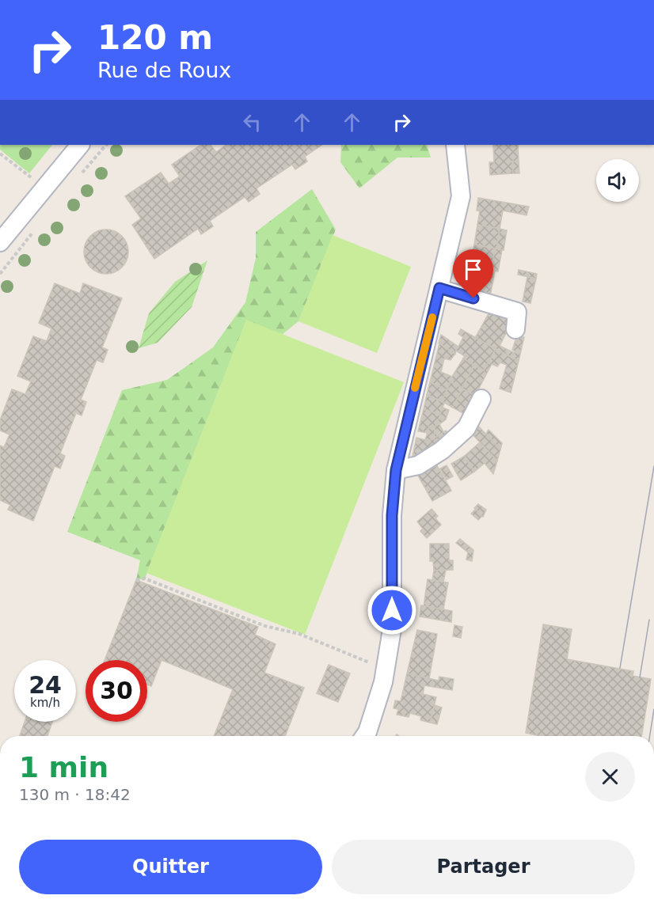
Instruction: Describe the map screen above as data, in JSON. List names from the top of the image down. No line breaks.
{"page":{"turn":["120 m","Rue de Roux"],"speed":"24 km/h","limit":"30","heading":["1 min","130 m · 18:42"],"buttons":["Quitter","Partager"]}}
